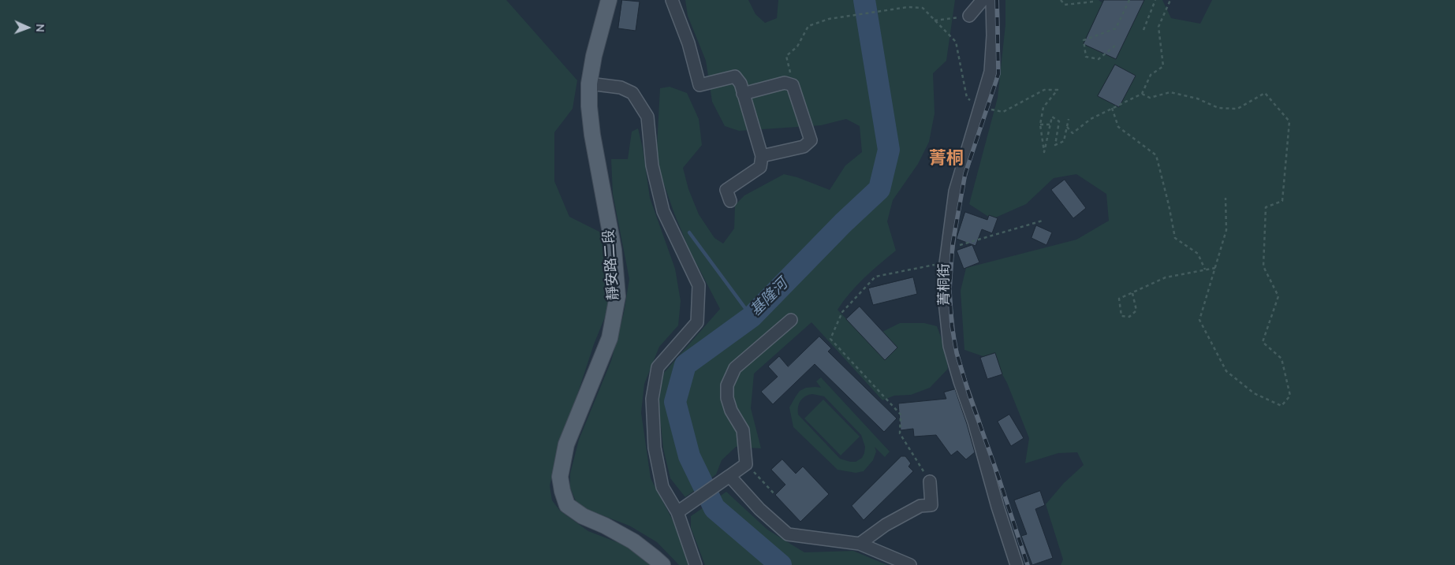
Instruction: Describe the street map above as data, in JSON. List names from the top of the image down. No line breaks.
{"streets":{"main road":["靜安路二段"],"street":["菁桐街"]},"districts":["菁桐"],"water":["基隆河"],"north":"right"}
